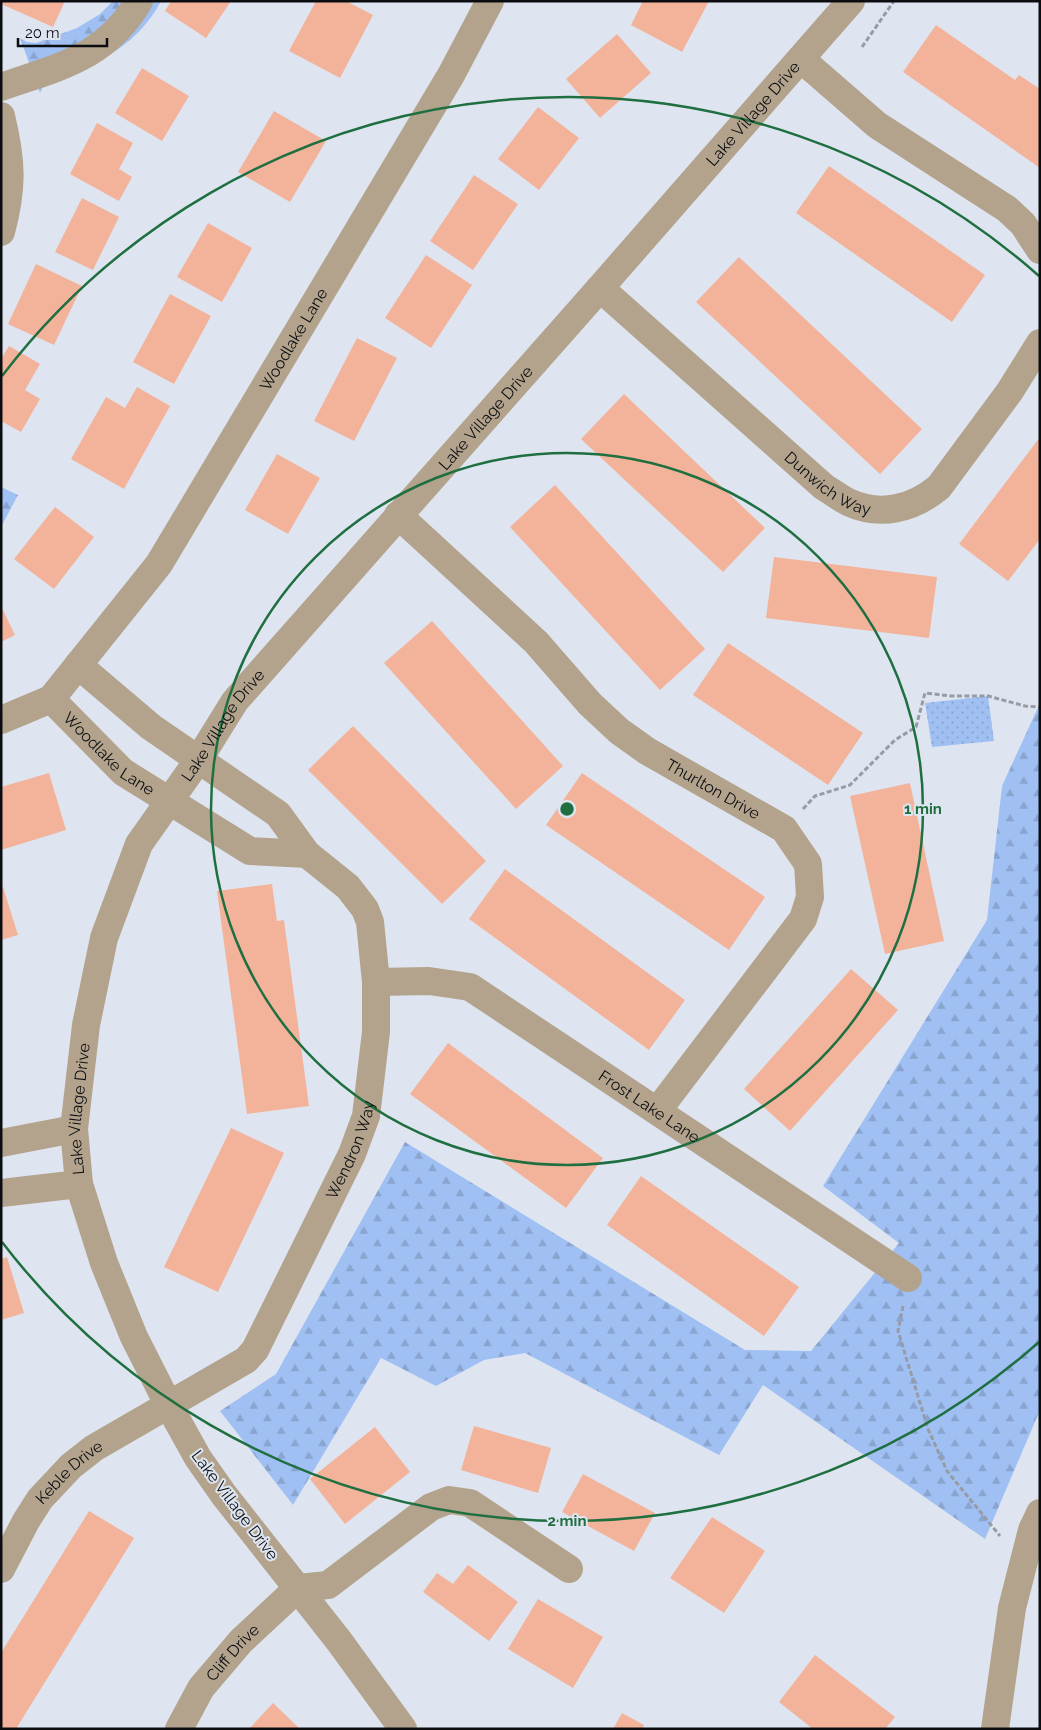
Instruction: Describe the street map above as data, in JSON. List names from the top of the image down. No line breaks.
{"streets":{"street":["Lake Village Drive","Woodlake Lane","Dunwich Way","Thurlton Drive","Frost Lake Lane","Wendron Way","Keble Drive","Cliff Drive"]},"crossings":[["Lake Village Drive","Woodlake Lane"],["Lake Village Drive","Dunwich Way"],["Lake Village Drive","Thurlton Drive"],["Lake Village Drive","Wendron Way"],["Lake Village Drive","Keble Drive"],["Lake Village Drive","Cliff Drive"],["Thurlton Drive","Frost Lake Lane"],["Frost Lake Lane","Wendron Way"],["Wendron Way","Keble Drive"]],"scale_bar":"20 m","rings":["1 min","2 min"]}
